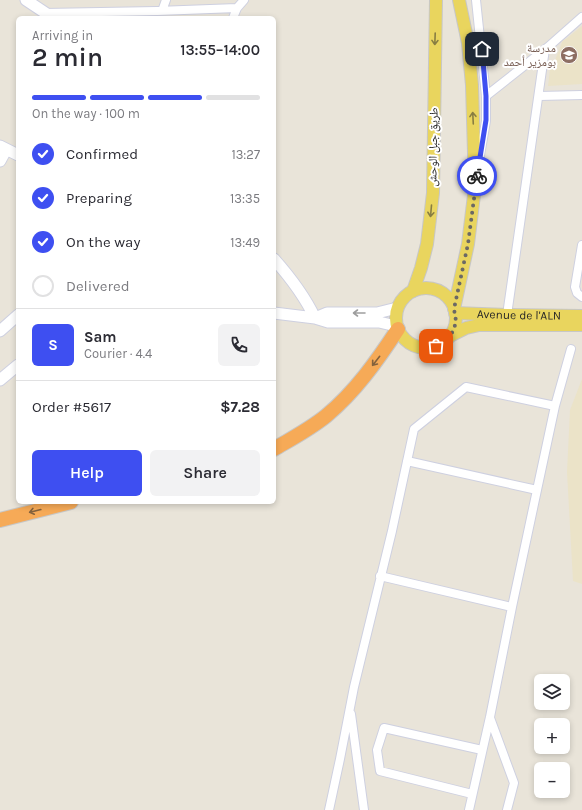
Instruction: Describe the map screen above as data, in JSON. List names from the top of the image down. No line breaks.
{"streets":{"main road":["طريق جبل الوحش","Avenue de l'ALN"]},"crossings":[["طريق جبل الوحش","Avenue de l'ALN"]],"places":{"school or university":["مدرسة بومزير أحمد"]},"page":{"heading":["2 min","Arriving in","13:55–14:00"],"panel":["Sam","Courier · 4.4","Order #5617","$7.28"],"bar":"On the way · 100 m","list":[["Confirmed","13:27"],["Preparing","13:35"],["On the way","13:49"],"Delivered"],"round":"S","buttons":["Help","Share"],"map_buttons":["+","−"]}}
